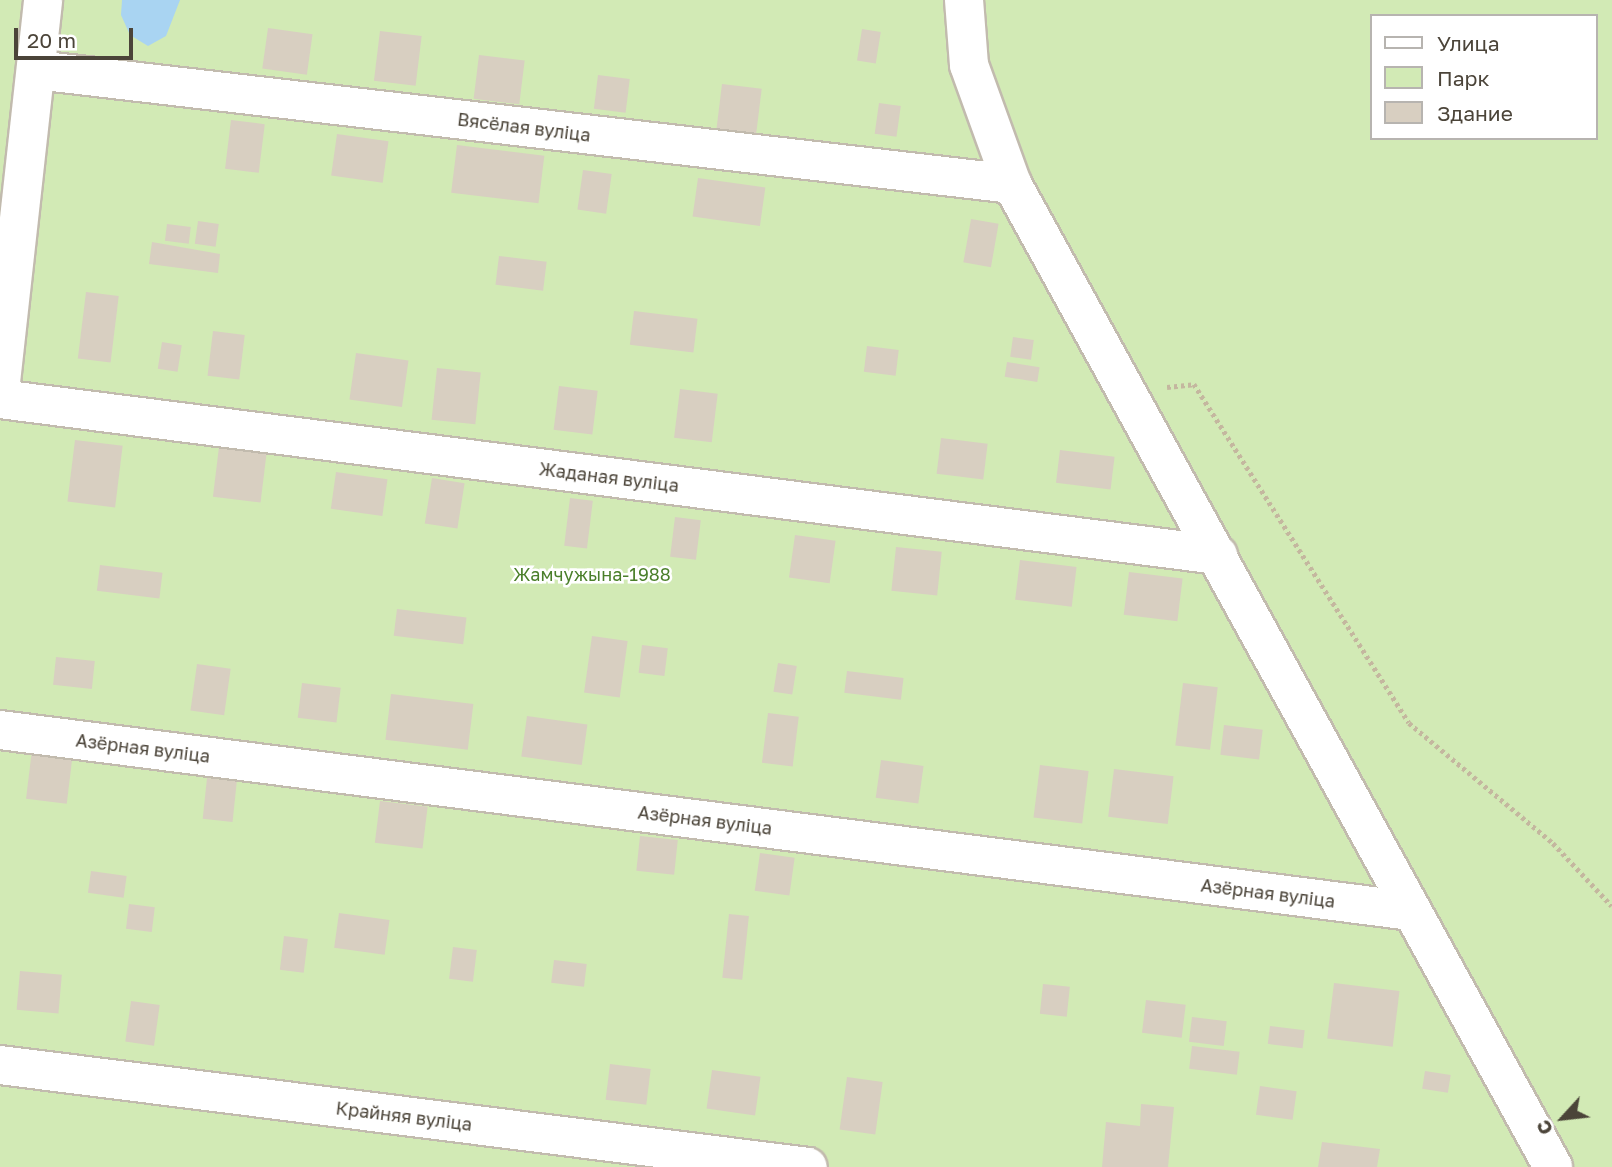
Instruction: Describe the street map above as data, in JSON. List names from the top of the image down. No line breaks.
{"streets":{"lane":["Вясёлая вуліца","Жаданая вуліца","Азёрная вуліца","Крайняя вуліца"]},"parks":["Жамчужына-1988"],"legend":["Улица","Парк","Здание"],"scale_bar":"20 m","north":"bottom left"}
